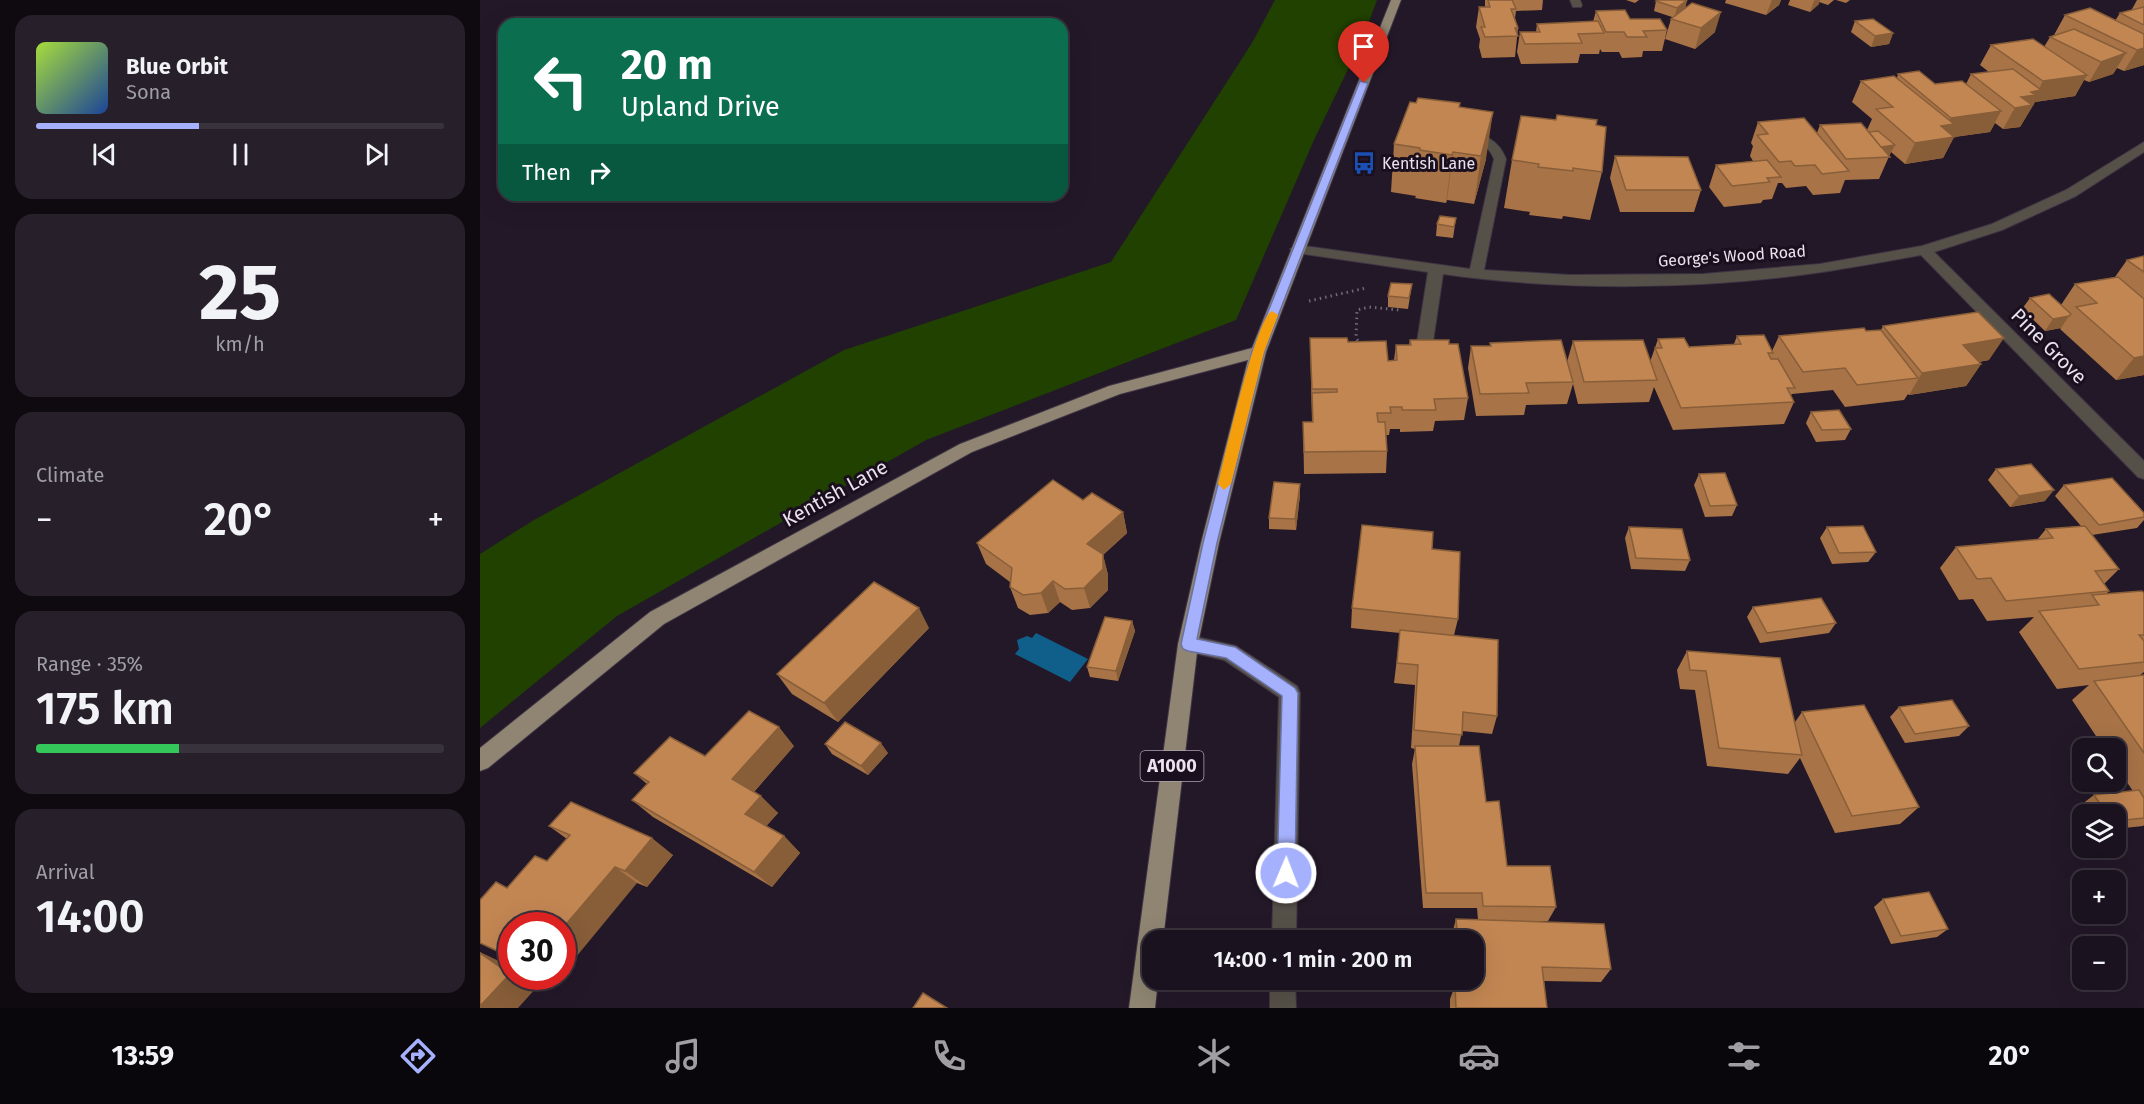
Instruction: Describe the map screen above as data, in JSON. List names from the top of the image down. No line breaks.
{"streets":{"main road":["Kentish Lane","A1000"],"street":["George's Wood Road","Pine Grove"]},"crossings":[["George's Wood Road","Pine Grove"],["George's Wood Road","A1000"],["Kentish Lane","A1000"]],"places":{"bus stop":["Kentish Lane"]},"page":{"turn":["20 m","Upland Drive"],"song":["Blue Orbit","Sona"],"then":"Then","tile":[["25","km/h"],"Climate",["Range · 35%","175 km"],["Arrival","14:00"]],"heat":["−","20°","+"],"map_buttons":["+","−"],"limit":"30","trip":"14:00 · 1 min · 200 m","tabs":["13:59","20°"]}}
